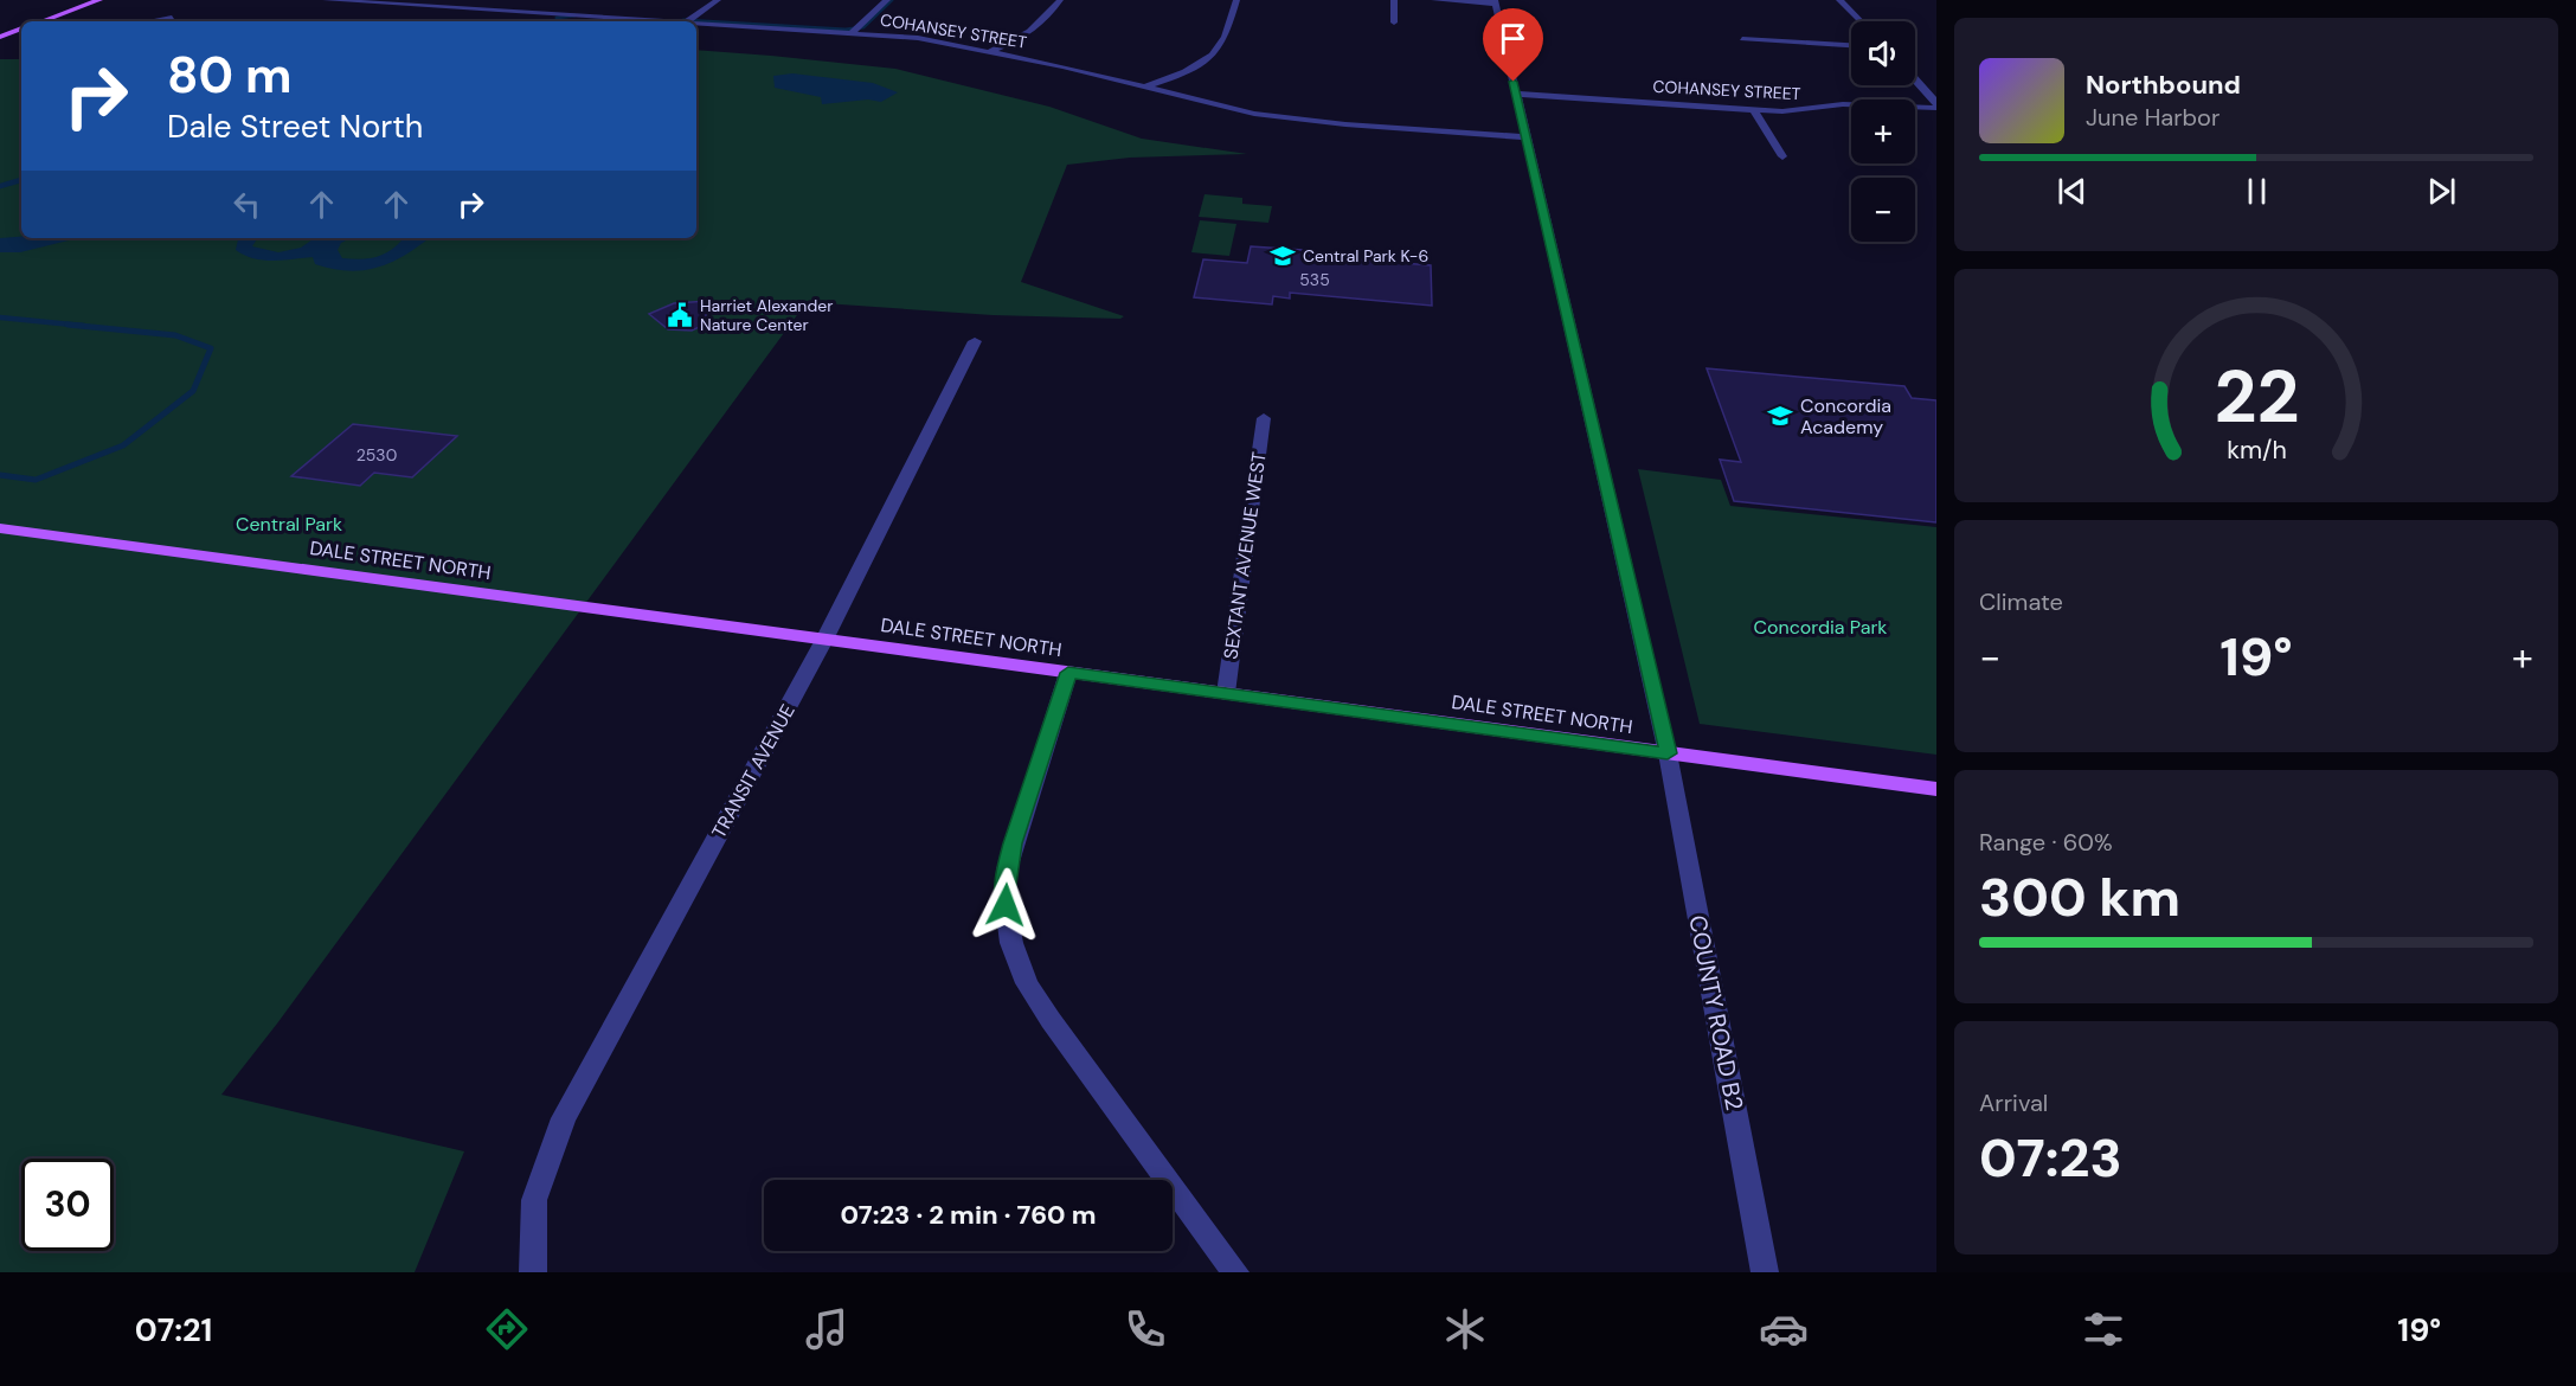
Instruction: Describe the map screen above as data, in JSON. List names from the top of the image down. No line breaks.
{"streets":{"main road":["DALE STREET NORTH"],"street":["COHANSEY STREET","SEXTANT AVENUE WEST","TRANSIT AVENUE","COUNTY ROAD B2"]},"crossings":[["COHANSEY STREET","COUNTY ROAD B2"],["SEXTANT AVENUE WEST","DALE STREET NORTH"],["DALE STREET NORTH","TRANSIT AVENUE"],["DALE STREET NORTH","COUNTY ROAD B2"]],"parks":["Central Park","Concordia Park"],"places":{"school or university":["Central Park K-6","Concordia Academy"],"public building":["Harriet Alexander Nature Center"]},"house_numbers":["535","2530"],"page":{"map_buttons":["+","−"],"turn":["80 m","Dale Street North"],"song":["Northbound","June Harbor"],"tile":["Climate",["Range · 60%","300 km"],["Arrival","07:23"]],"heat":["−","19°","+"],"limit":"30","trip":"07:23 · 2 min · 760 m","tabs":["07:21","19°"],"gauge":["22","km/h"]}}
